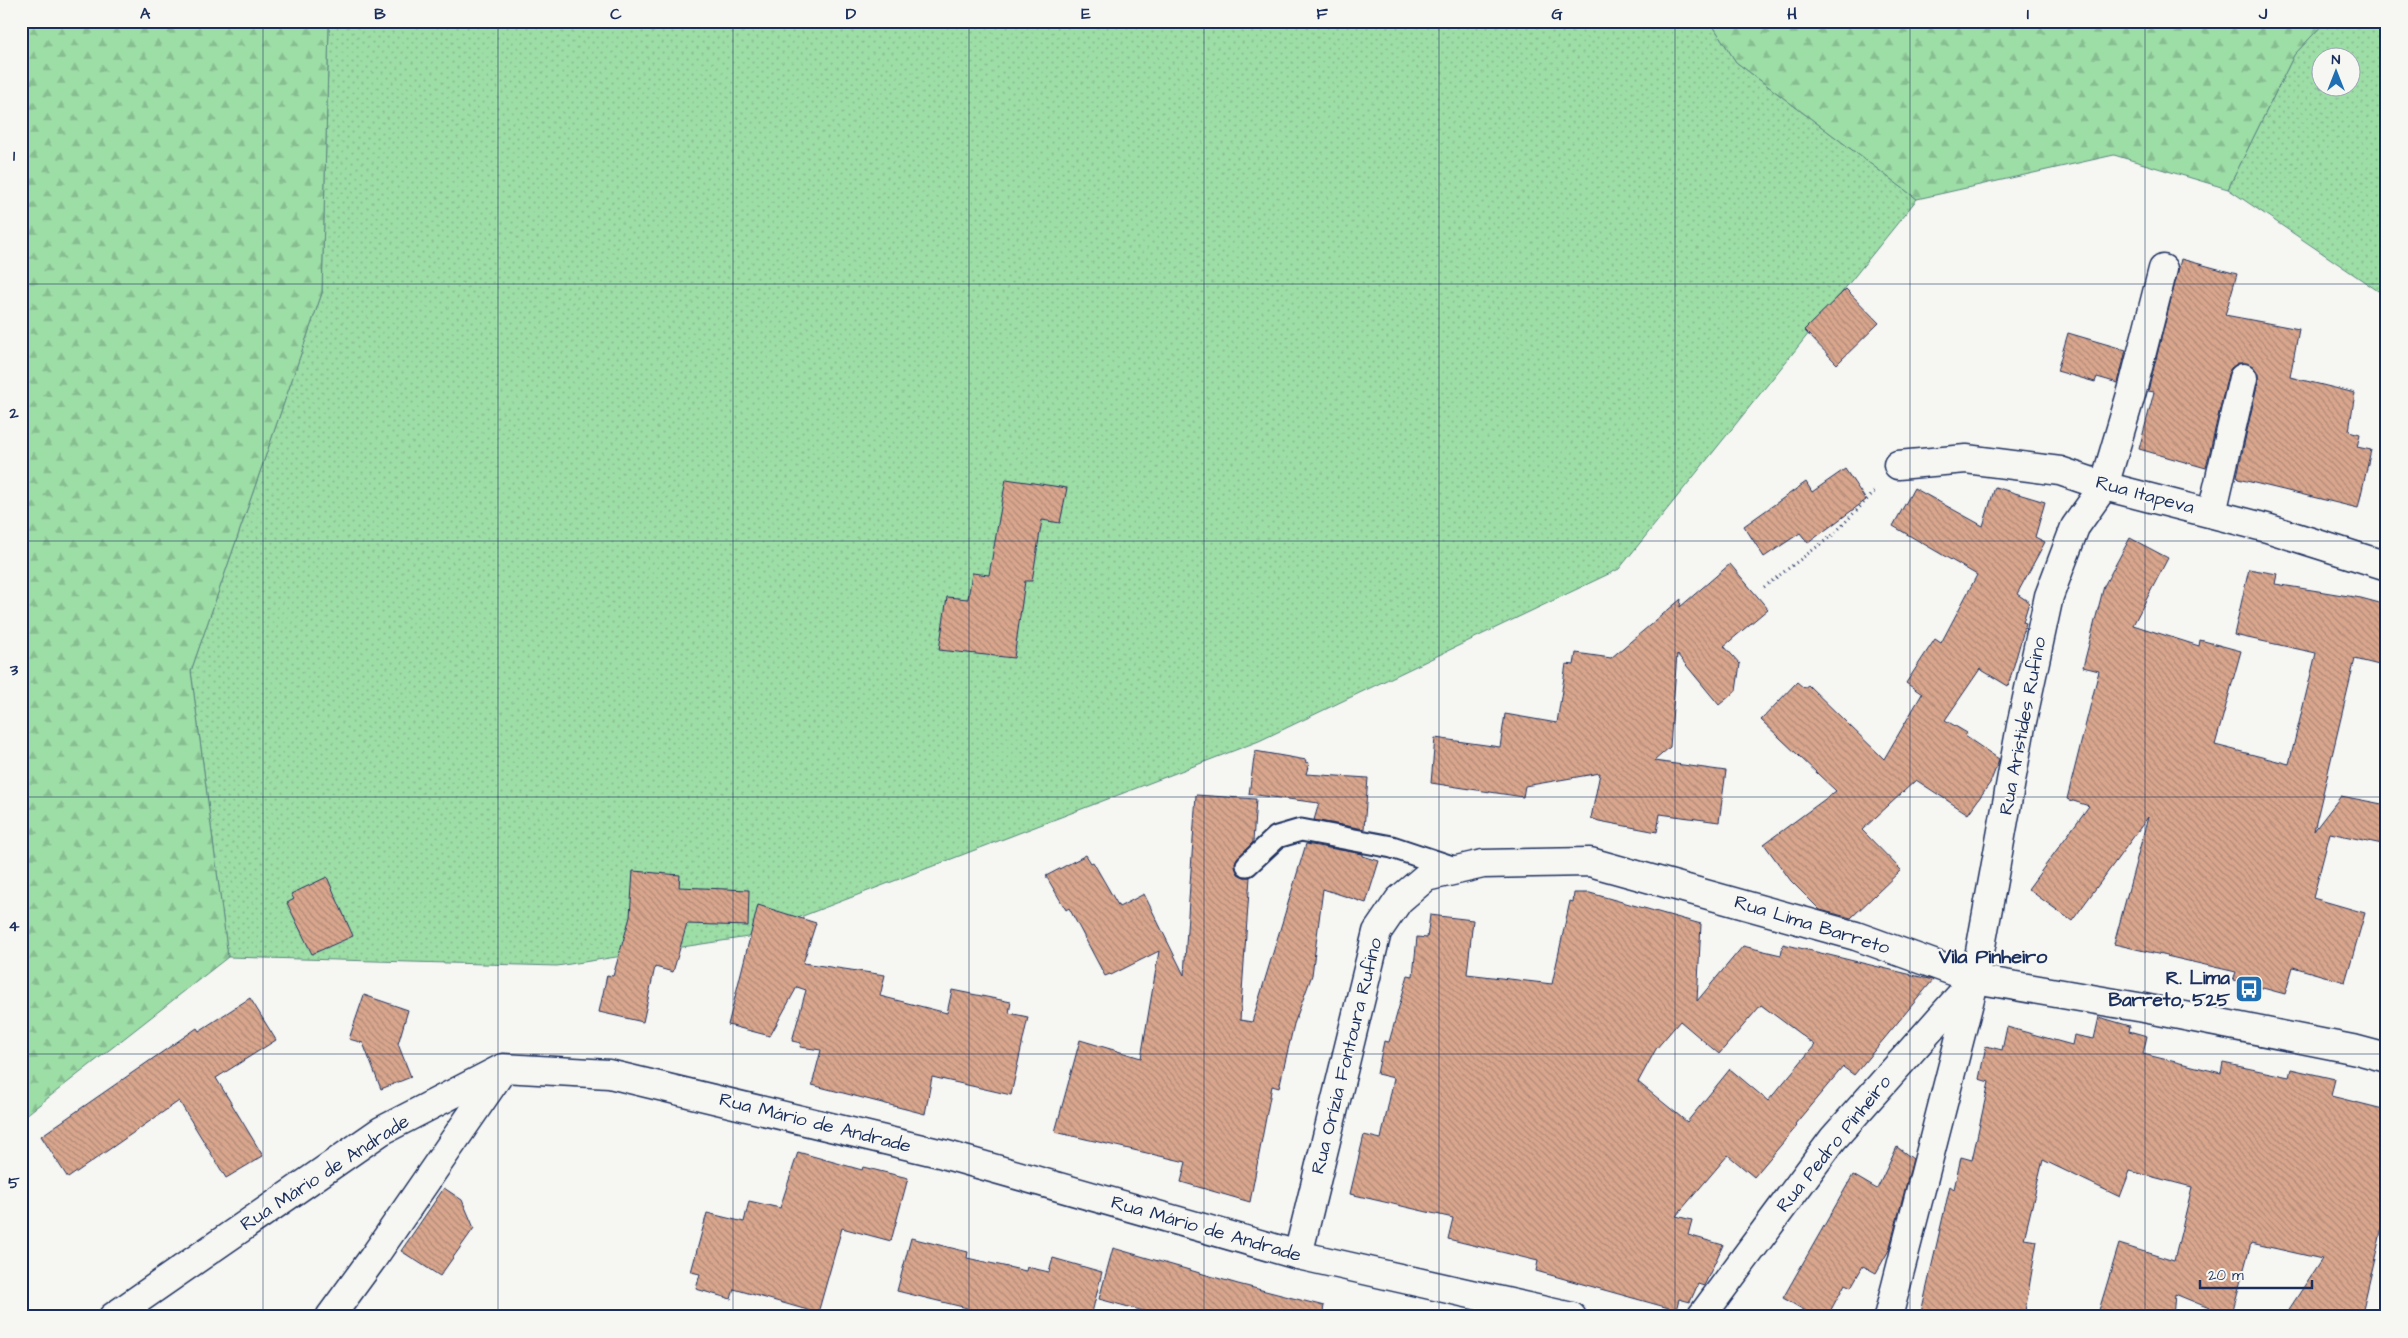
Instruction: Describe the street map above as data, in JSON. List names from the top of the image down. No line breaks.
{"streets":{"street":["Rua Itapeva","Rua Aristides Rufino","Rua Lima Barreto","Rua Orízia Fontoura Rufino","Rua Mário de Andrade","Rua Pedro Pinheiro"]},"crossings":[["Rua Itapeva","Rua Aristides Rufino"],["Rua Aristides Rufino","Rua Lima Barreto"],["Rua Aristides Rufino","Rua Pedro Pinheiro"],["Rua Lima Barreto","Rua Orízia Fontoura Rufino"],["Rua Lima Barreto","Rua Pedro Pinheiro"],["Rua Orízia Fontoura Rufino","Rua Mário de Andrade"]],"districts":["Vila Pinheiro"],"places":{"bus stop":["R. Lima Barreto, 525"]},"scale_bar":"20 m","north":"top","grid":{"columns":["A","B","C","D","E","F","G","H","I","J"],"rows":["1","2","3","4","5"]}}
